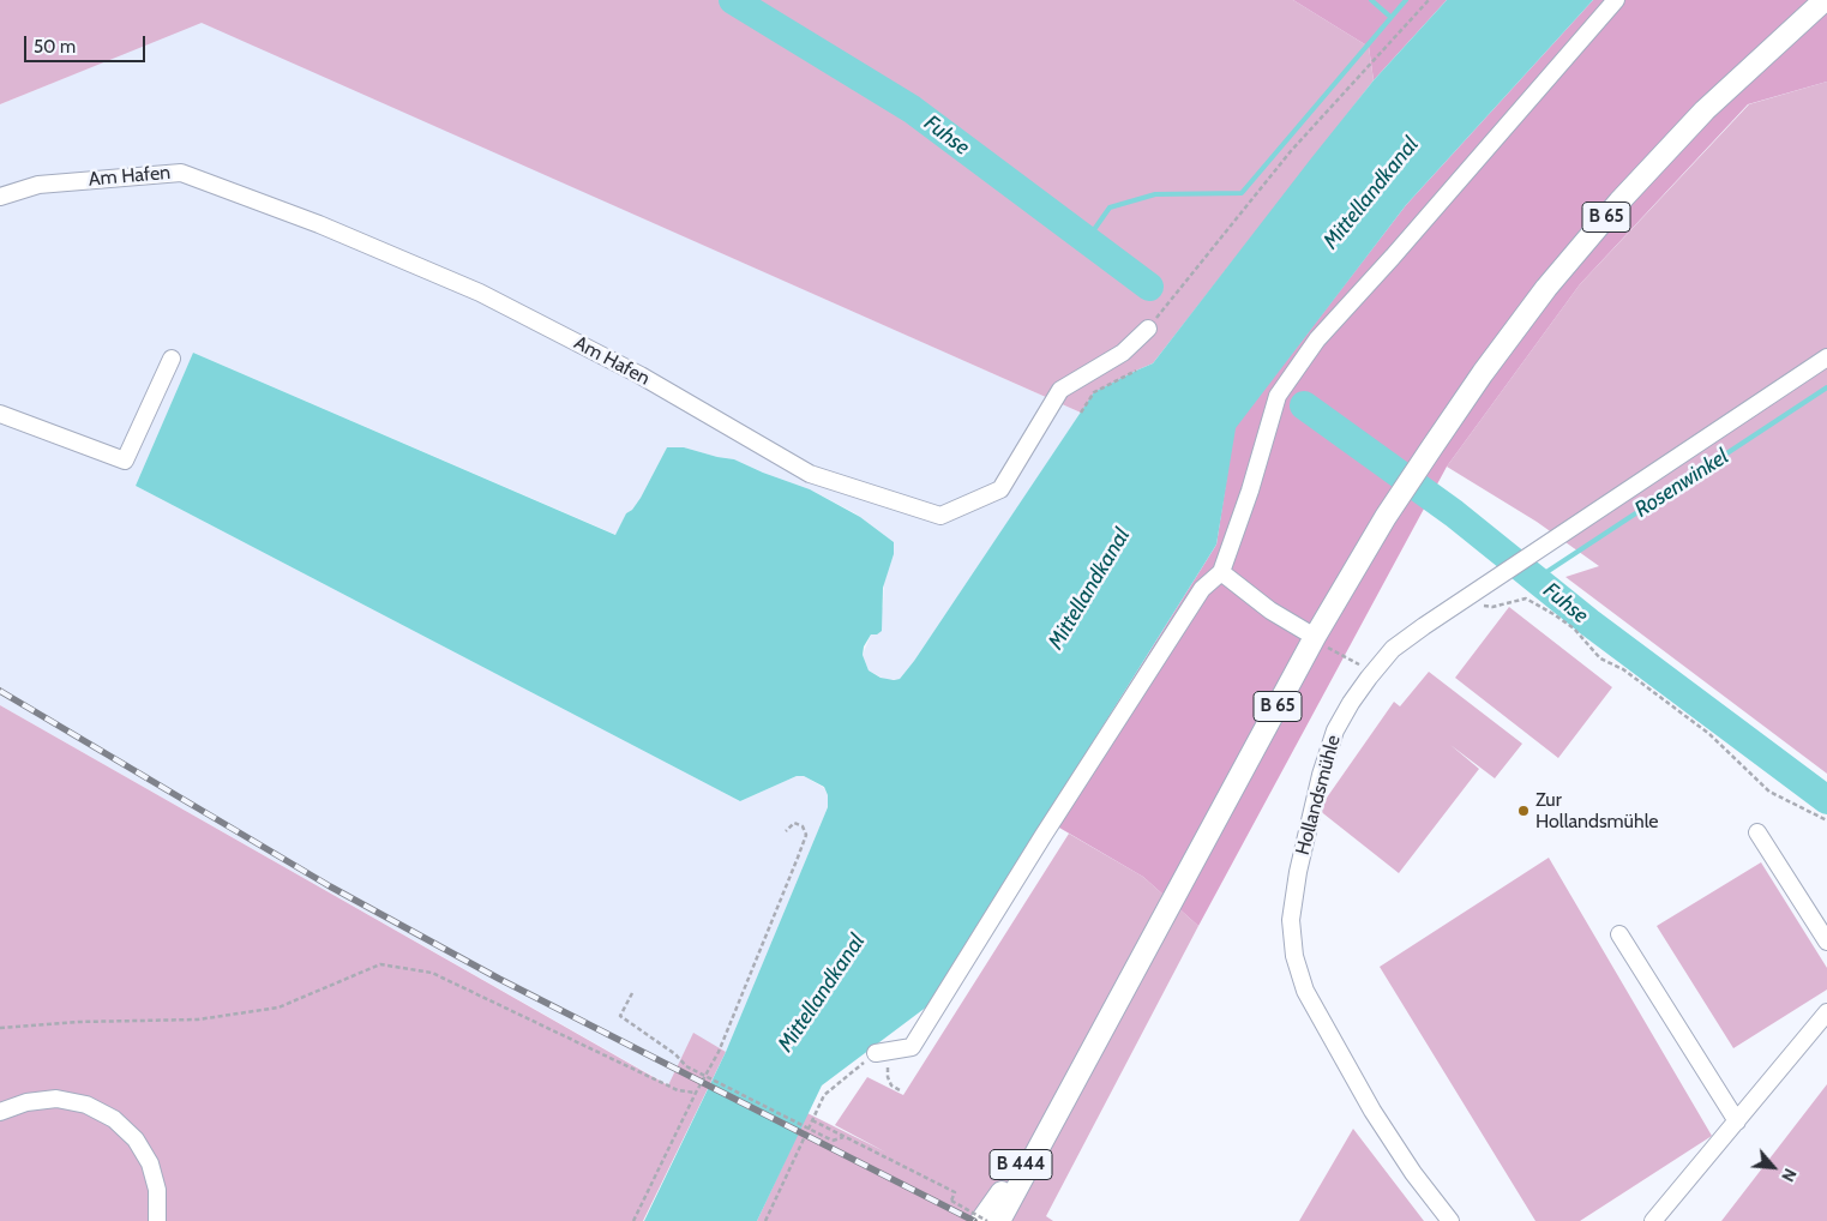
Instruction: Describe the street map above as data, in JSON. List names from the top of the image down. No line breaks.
{"streets":{"main road":["B 65","B 444"],"street":["Am Hafen","Hollandsmühle"]},"crossings":[["B 65","B 444"]],"water":["Fuhse","Mittellandkanal","Rosenwinkel"],"places":["Zur Hollandsmühle"],"scale_bar":"50 m","north":"bottom right"}
